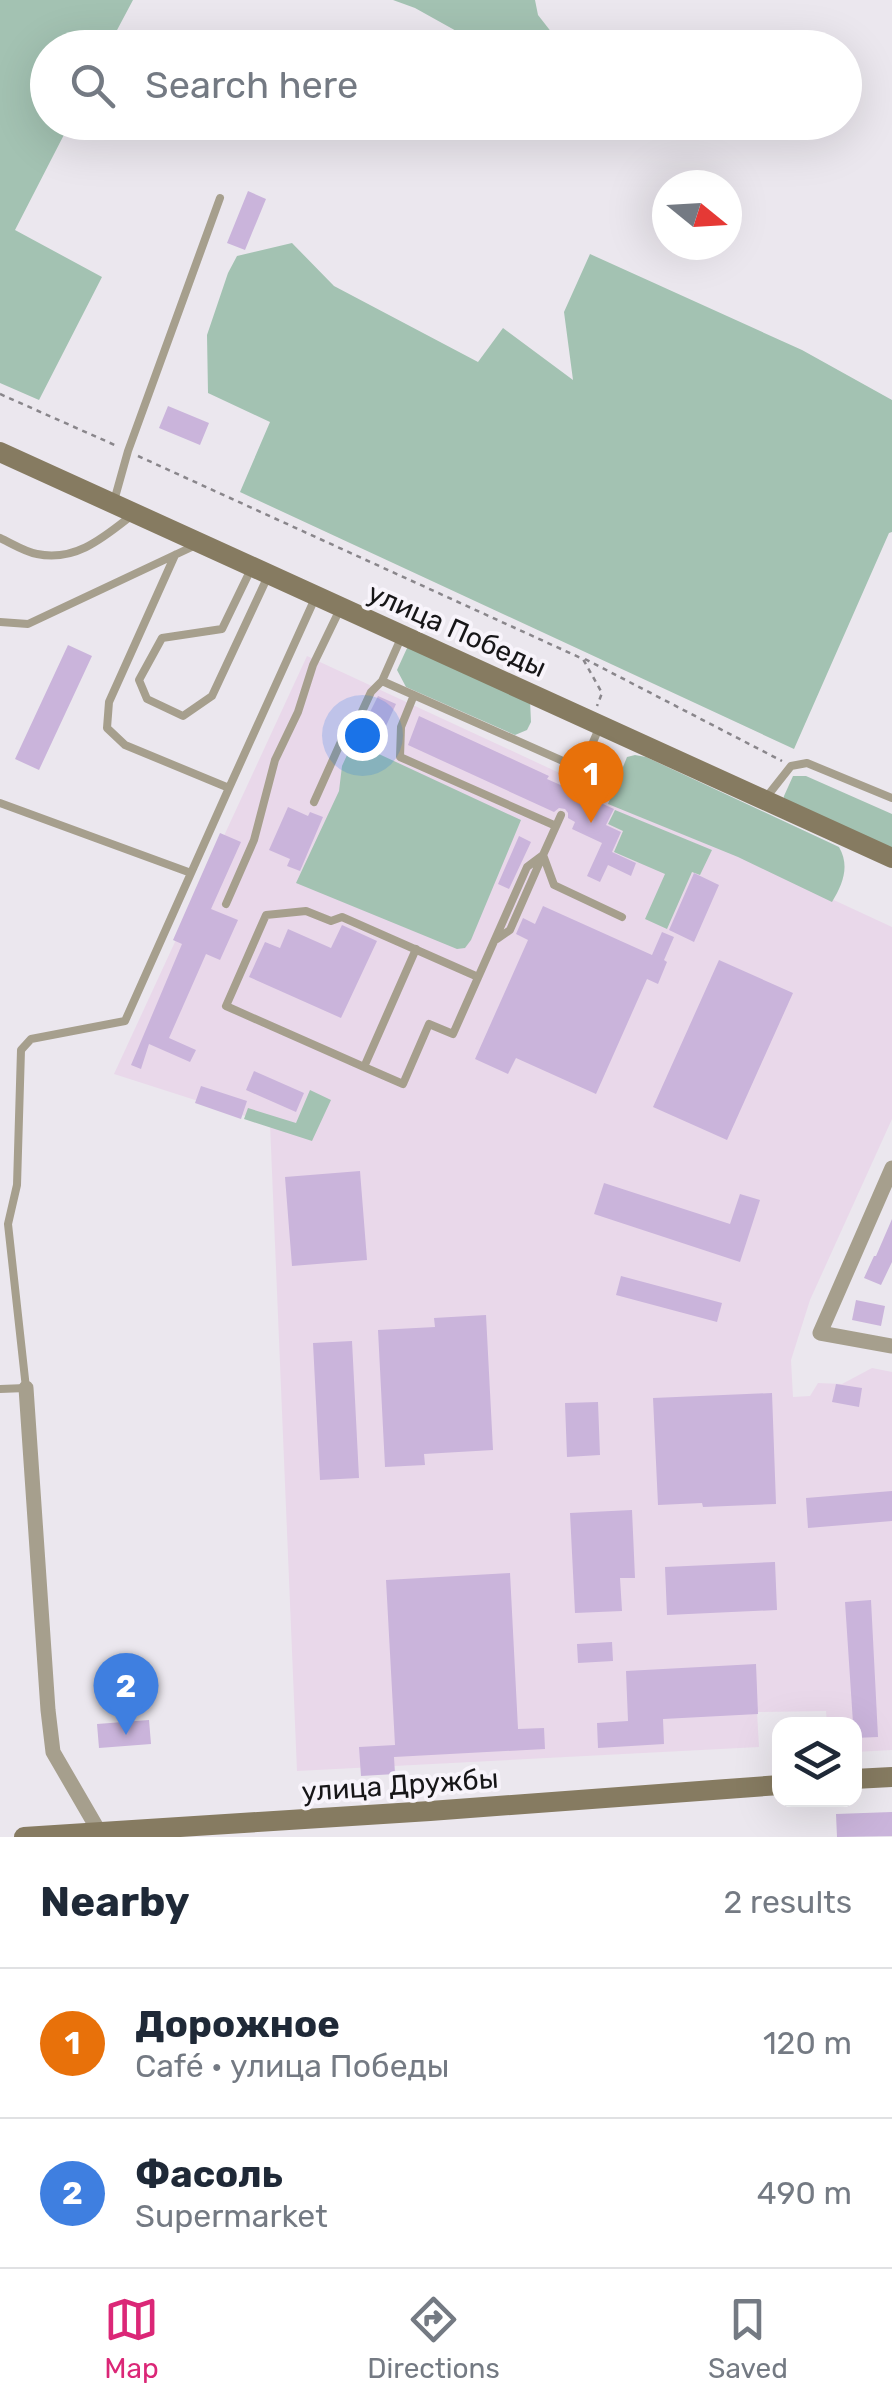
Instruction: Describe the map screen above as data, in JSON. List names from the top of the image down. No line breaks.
{"streets":{"main road":["улица Победы","улица Дружбы"]},"north":"right","page":{"search":"Search here","pins":["1","2"],"heading":["Nearby","2 results"],"list":[{"mark":"1","name":"Дорожное","note":"Café · улица Победы","value":"120 m"},{"mark":"2","name":"Фасоль","note":"Supermarket","value":"490 m"}],"nav":["Map","Directions","Saved"]}}
